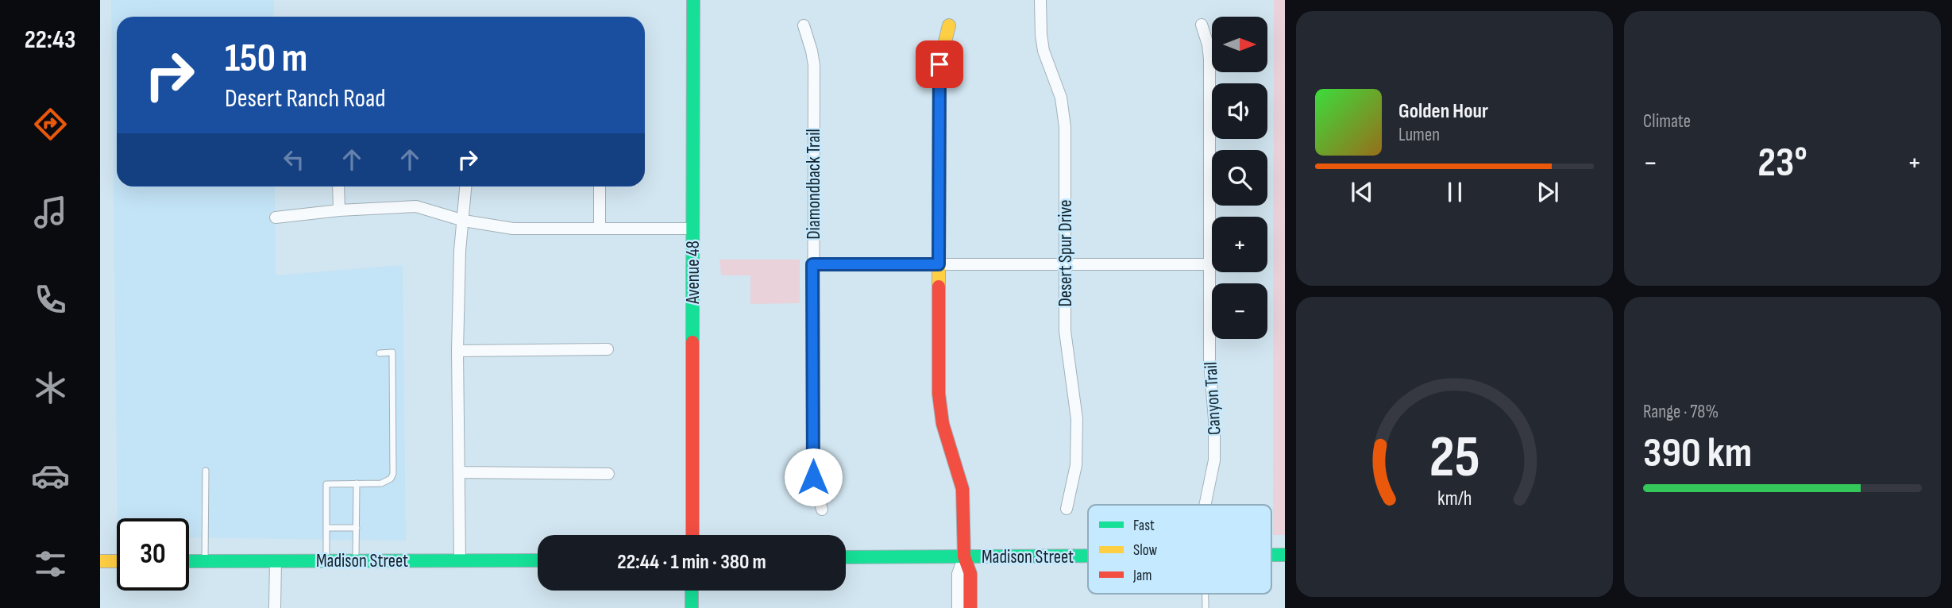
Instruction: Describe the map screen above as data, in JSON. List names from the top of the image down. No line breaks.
{"streets":{"main road":["Avenue 48","Madison Street"],"street":["Diamondback Trail","Desert Spur Drive","Canyon Trail"]},"legend":["Fast","Slow","Jam"],"north":"right","page":{"tabs":"22:43","tile":["Climate",["Range · 78%","390 km"]],"map_buttons":["+","−"],"turn":["150 m","Desert Ranch Road"],"song":["Golden Hour","Lumen"],"heat":["−","23°","+"],"limit":"30","trip":"22:44 · 1 min · 380 m","gauge":["25","km/h"]}}
